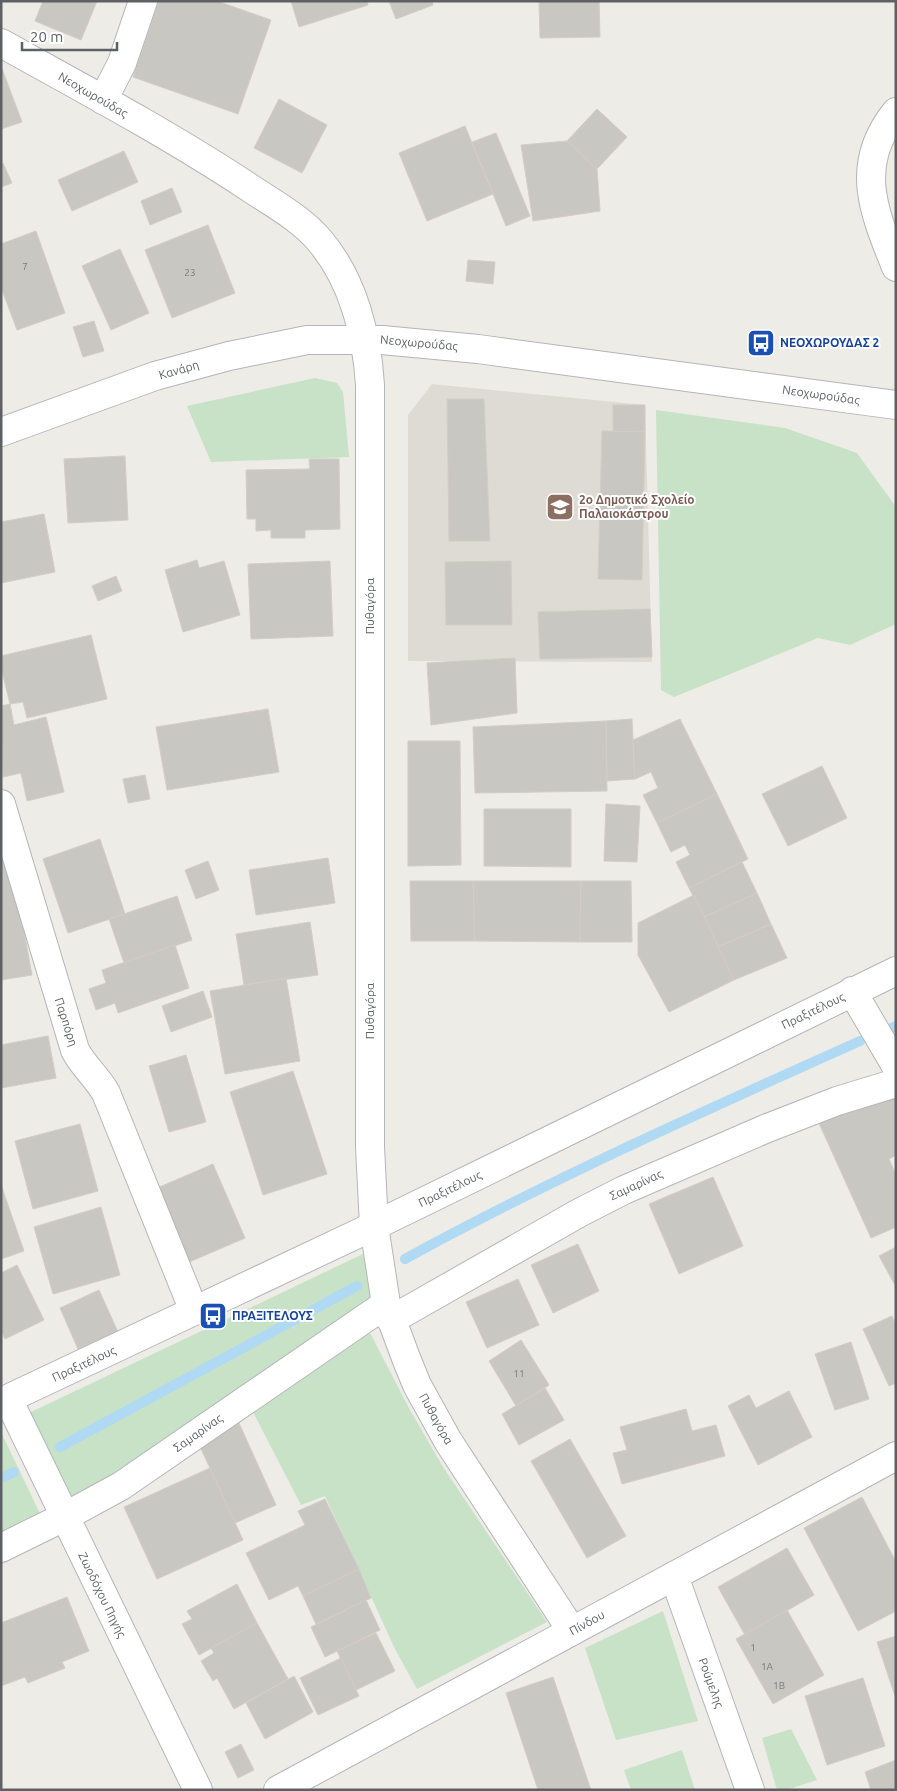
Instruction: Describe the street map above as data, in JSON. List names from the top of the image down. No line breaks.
{"streets":{"street":["Νεοχωρούδας","Κανάρη","Πυθαγόρα","Πραξιτέλους","Παρπόρη","Σαμαρίνας","Ζωοδόχου Πηγής","Πίνδου","Ρούμελης"]},"crossings":[["Νεοχωρούδας","Κανάρη"],["Νεοχωρούδας","Πυθαγόρα"],["Κανάρη","Πυθαγόρα"],["Πυθαγόρα","Πραξιτέλους"],["Πυθαγόρα","Σαμαρίνας"],["Πυθαγόρα","Πίνδου"],["Πραξιτέλους","Παρπόρη"],["Πραξιτέλους","Ζωοδόχου Πηγής"],["Σαμαρίνας","Ζωοδόχου Πηγής"],["Πίνδου","Ρούμελης"]],"places":{"bus stop":["ΝΕΟΧΩΡΟΥΔΑΣ 2","ΠΡΑΞΙΤΕΛΟΥΣ"],"school or university":["2ο Δημοτικό Σχολείο Παλαιοκάστρου"]},"house_numbers":["7","23","11","1","1A","1B"],"scale_bar":"20 m"}
